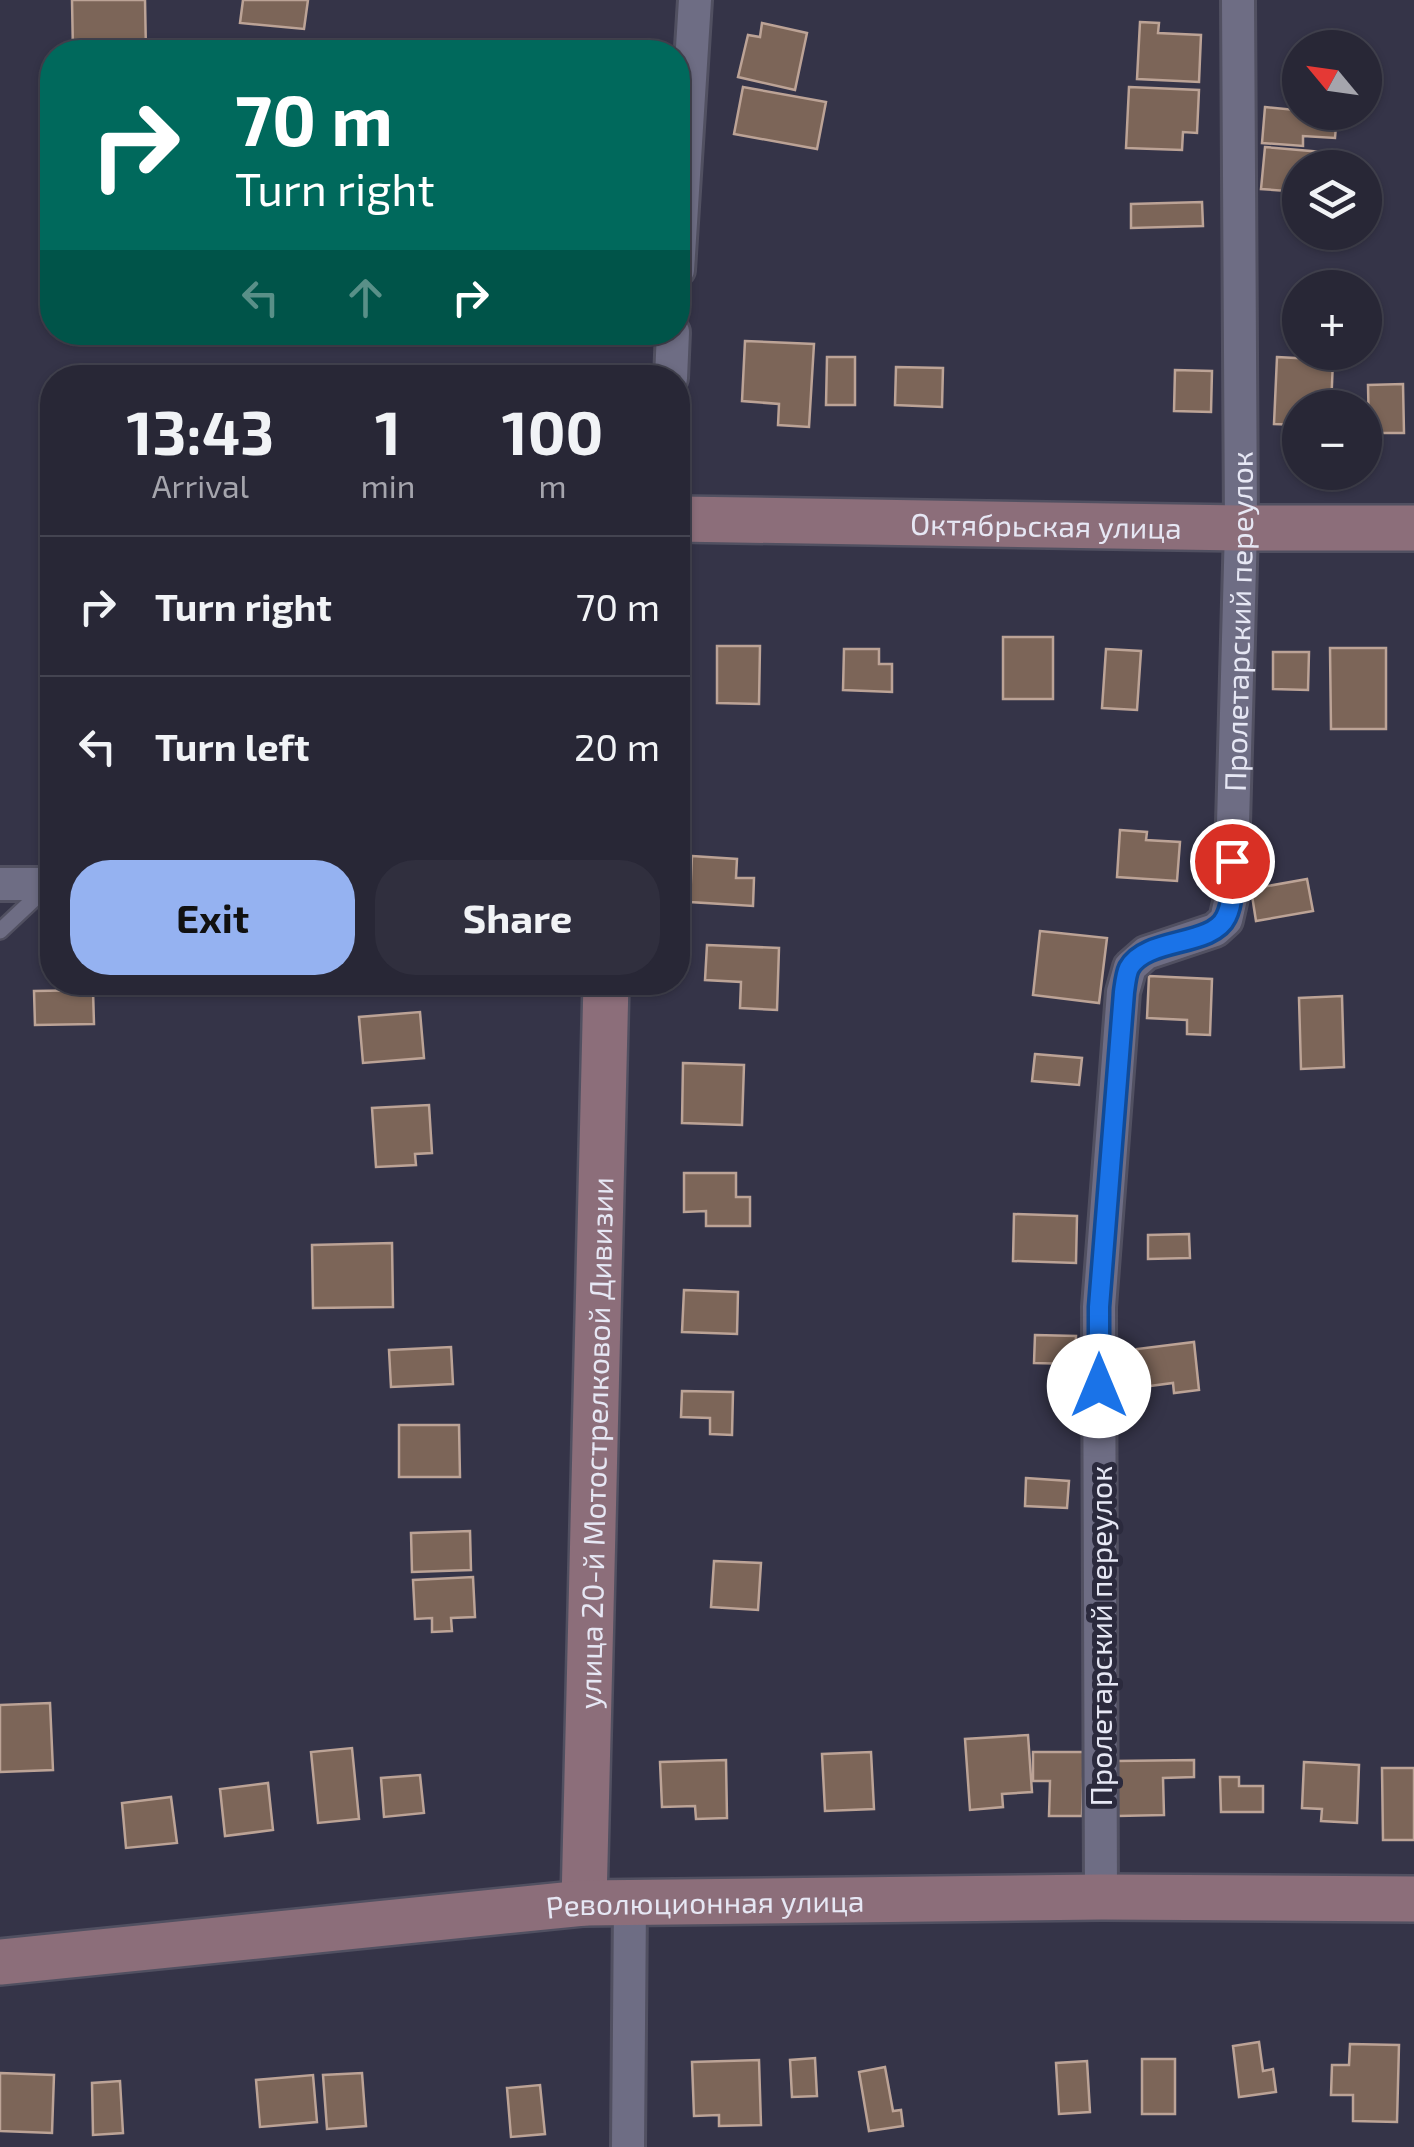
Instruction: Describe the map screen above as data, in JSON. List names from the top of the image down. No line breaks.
{"streets":{"main road":["Октябрьская улица","улица 20-й Мотострелковой Дивизии","Революционная улица"],"street":["Пролетарский переулок"]},"crossings":[["Октябрьская улица","Пролетарский переулок"],["Пролетарский переулок","Революционная улица"],["улица 20-й Мотострелковой Дивизии","Революционная улица"]],"north":"top left","page":{"map_buttons":["+","−"],"turn":["70 m","Turn right"],"eta":["13:43","Arrival","1","min","100","m"],"list":[{"name":"Turn right","value":"70 m"},{"name":"Turn left","value":"20 m"}],"buttons":["Exit","Share"]}}
